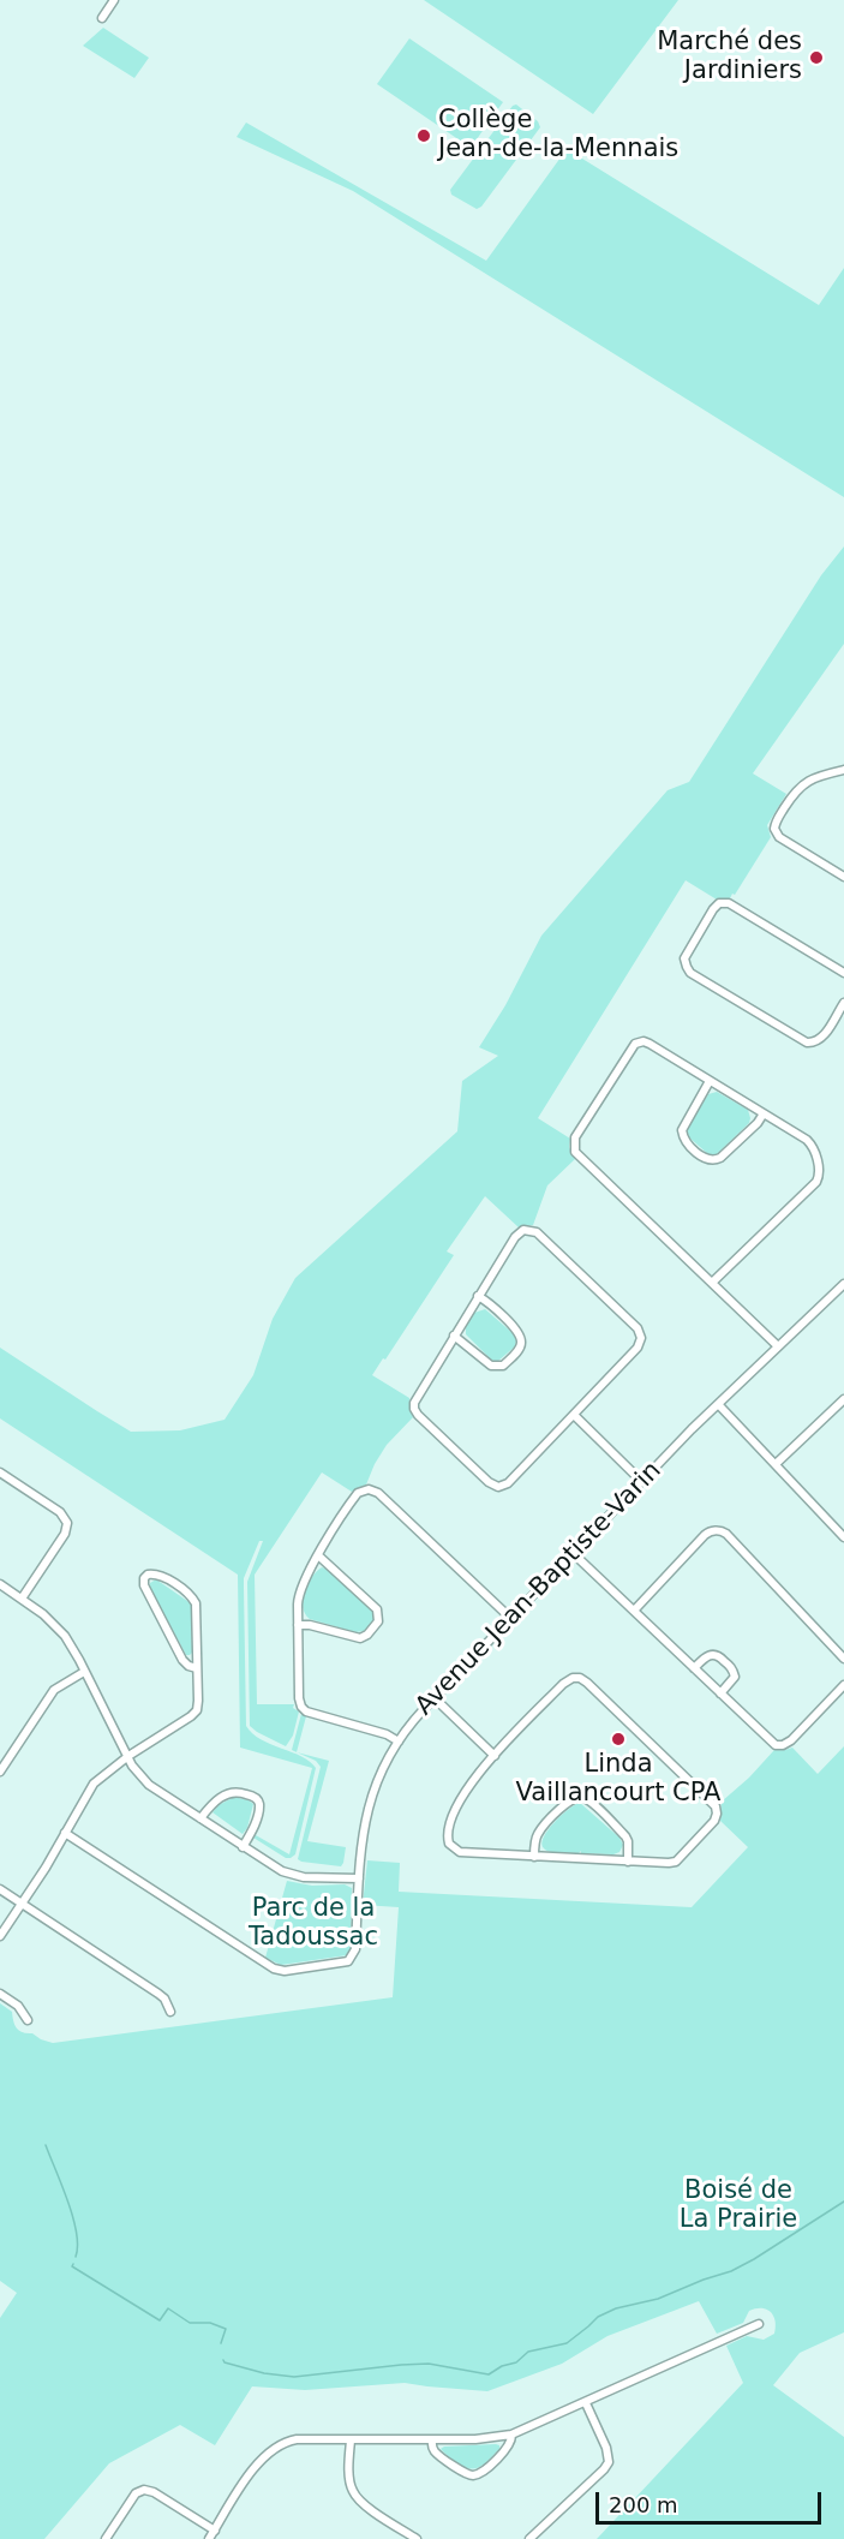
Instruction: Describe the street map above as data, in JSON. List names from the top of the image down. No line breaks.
{"streets":{"street":["Avenue Jean-Baptiste-Varin"]},"parks":["Parc de la Tadoussac","Boisé de La Prairie"],"places":["Marché des Jardiniers","Collège Jean-de-la-Mennais","Linda Vaillancourt CPA"],"scale_bar":"200 m"}
